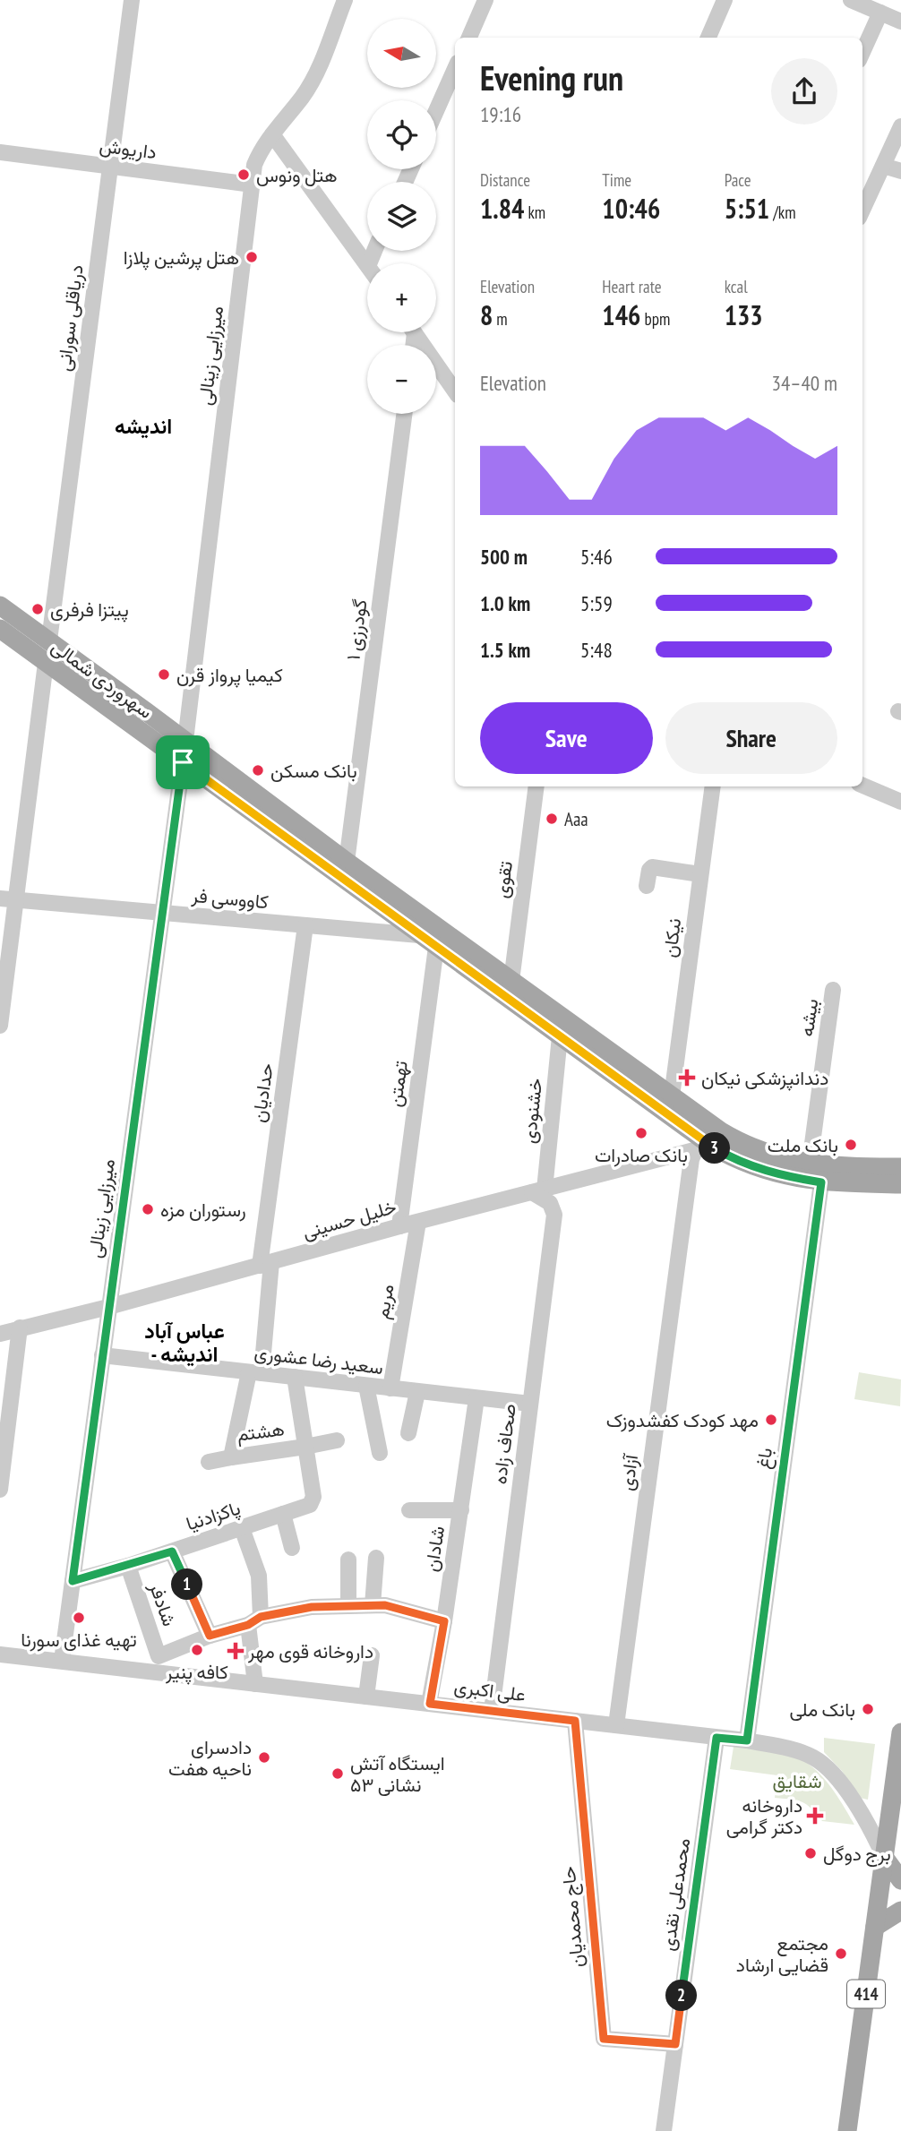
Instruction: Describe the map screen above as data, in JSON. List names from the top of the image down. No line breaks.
{"streets":{"main road":["سهروردی شمالی","414"],"street":["داریوش","دریاقلی سورانی","میرزایی زینالی","گودرزی ۱","تقوی","کاووسی فر","نیکان","بیشه","تهمتن","حدادیان","خشنودی","خلیل حسینی","مریم","سعید رضا عشوری","هشتم","صحاف زاده","باغ","آزادی","پاکزادنیا","شادان","شادفر","علی‌ اکبری","محمدعلی نقدی","حاج محمدیان"]},"crossings":[["داریوش","دریاقلی سورانی"],["داریوش","میرزایی زینالی"],["دریاقلی سورانی","سهروردی شمالی"],["میرزایی زینالی","سهروردی شمالی"],["میرزایی زینالی","کاووسی فر"],["میرزایی زینالی","خلیل حسینی"],["میرزایی زینالی","سعید رضا عشوری"],["میرزایی زینالی","پاکزادنیا"],["میرزایی زینالی","علی‌ اکبری"],["گودرزی ۱","سهروردی شمالی"],["سهروردی شمالی","تقوی"],["سهروردی شمالی","کاووسی فر"],["سهروردی شمالی","نیکان"],["سهروردی شمالی","بیشه"],["سهروردی شمالی","تهمتن"],["سهروردی شمالی","خشنودی"],["سهروردی شمالی","خلیل حسینی"],["سهروردی شمالی","باغ"],["سهروردی شمالی","آزادی"],["کاووسی فر","حدادیان"],["تهمتن","خلیل حسینی"],["حدادیان","خلیل حسینی"],["حدادیان","سعید رضا عشوری"],["حدادیان","هشتم"],["خشنودی","خلیل حسینی"],["خلیل حسینی","مریم"],["خلیل حسینی","آزادی"],["مریم","سعید رضا عشوری"],["سعید رضا عشوری","هشتم"],["سعید رضا عشوری","صحاف زاده"],["سعید رضا عشوری","پاکزادنیا"],["سعید رضا عشوری","شادان"],["هشتم","پاکزادنیا"],["صحاف زاده","علی‌ اکبری"],["باغ","علی‌ اکبری"],["آزادی","علی‌ اکبری"],["پاکزادنیا","شادفر"],["شادان","علی‌ اکبری"],["علی‌ اکبری","محمدعلی نقدی"],["علی‌ اکبری","حاج محمدیان"],["علی‌ اکبری","414"],["محمدعلی نقدی","حاج محمدیان"]],"districts":["اندیشه","عباس آباد - اندیشه"],"parks":["شقایق"],"places":{"other":["هتل ونوس","هتل پرشین پلازا","پیتزا فرفری","کیمیا پرواز قرن","بانک مسکن","Aaa","بانک صادرات","بانک ملت","رستوران مزه","مهد کودک کفشدوزک","تهیه غذای سورنا","کافه پنیر","بانک ملی","دادسرای ناحیه هفت","ایستگاه آتش نشانی ۵۳","برج دوگل","مجتمع قضایی ارشاد"],"health":["دندانپزشکی نیکان","داروخانه قوی مهر","داروخانه دکتر گرامی"]},"north":"left","page":{"map_buttons":["+","−"],"heading":["Evening run","19:16"],"stats":[["Distance","1.84 km"],["Time","10:46"],["Pace","5:51 /km"],["Elevation","8 m"],["Heart rate","146 bpm"],["kcal","133"]],"chart":["Elevation","34–40 m"],"list":[{"name":"500 m","note":"5:46"},{"name":"1.0 km","note":"5:59"},{"name":"1.5 km","note":"5:48"}],"buttons":["Save","Share"],"pins":["3","1","2"]}}
